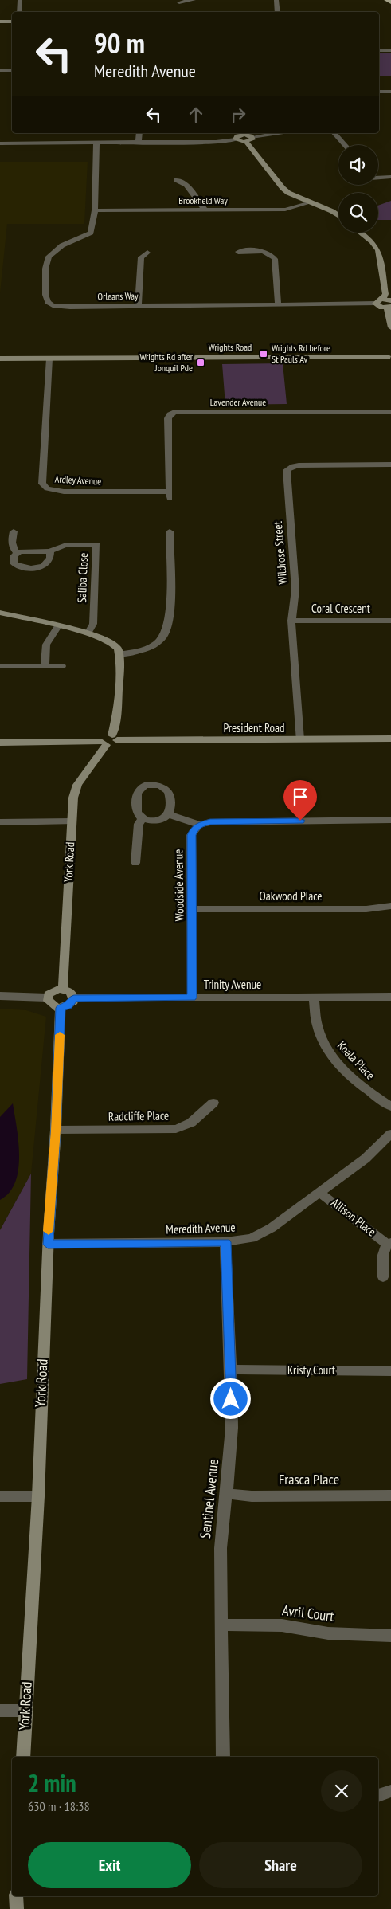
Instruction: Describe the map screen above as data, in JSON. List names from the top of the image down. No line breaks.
{"streets":{"street":["Brookfield Way","Orleans Way","Wrights Road","Lavender Avenue","Ardley Avenue","Wildrose Street","Saliba Close","Coral Crescent","President Road","York Road","Woodside Avenue","Oakwood Place","Trinity Avenue","Koala Place","Radcliffe Place","Allison Place","Meredith Avenue","Kristy Court","Frasca Place","Sentinel Avenue","Avril Court"]},"crossings":[["Brookfield Way","Orleans Way"],["Wrights Road","Ardley Avenue"],["Lavender Avenue","Ardley Avenue"],["Wildrose Street","Coral Crescent"],["Wildrose Street","President Road"],["York Road","Trinity Avenue"],["York Road","Radcliffe Place"],["York Road","Meredith Avenue"],["Woodside Avenue","Oakwood Place"],["Woodside Avenue","Trinity Avenue"],["Trinity Avenue","Koala Place"],["Allison Place","Meredith Avenue"],["Meredith Avenue","Sentinel Avenue"],["Kristy Court","Sentinel Avenue"],["Frasca Place","Sentinel Avenue"],["Sentinel Avenue","Avril Court"]],"places":{"transit":["Wrights Rd before St Pauls Av","Wrights Rd after Jonquil Pde"]},"page":{"turn":["90 m","Meredith Avenue"],"heading":["2 min","630 m · 18:38"],"buttons":["Exit","Share"]}}
